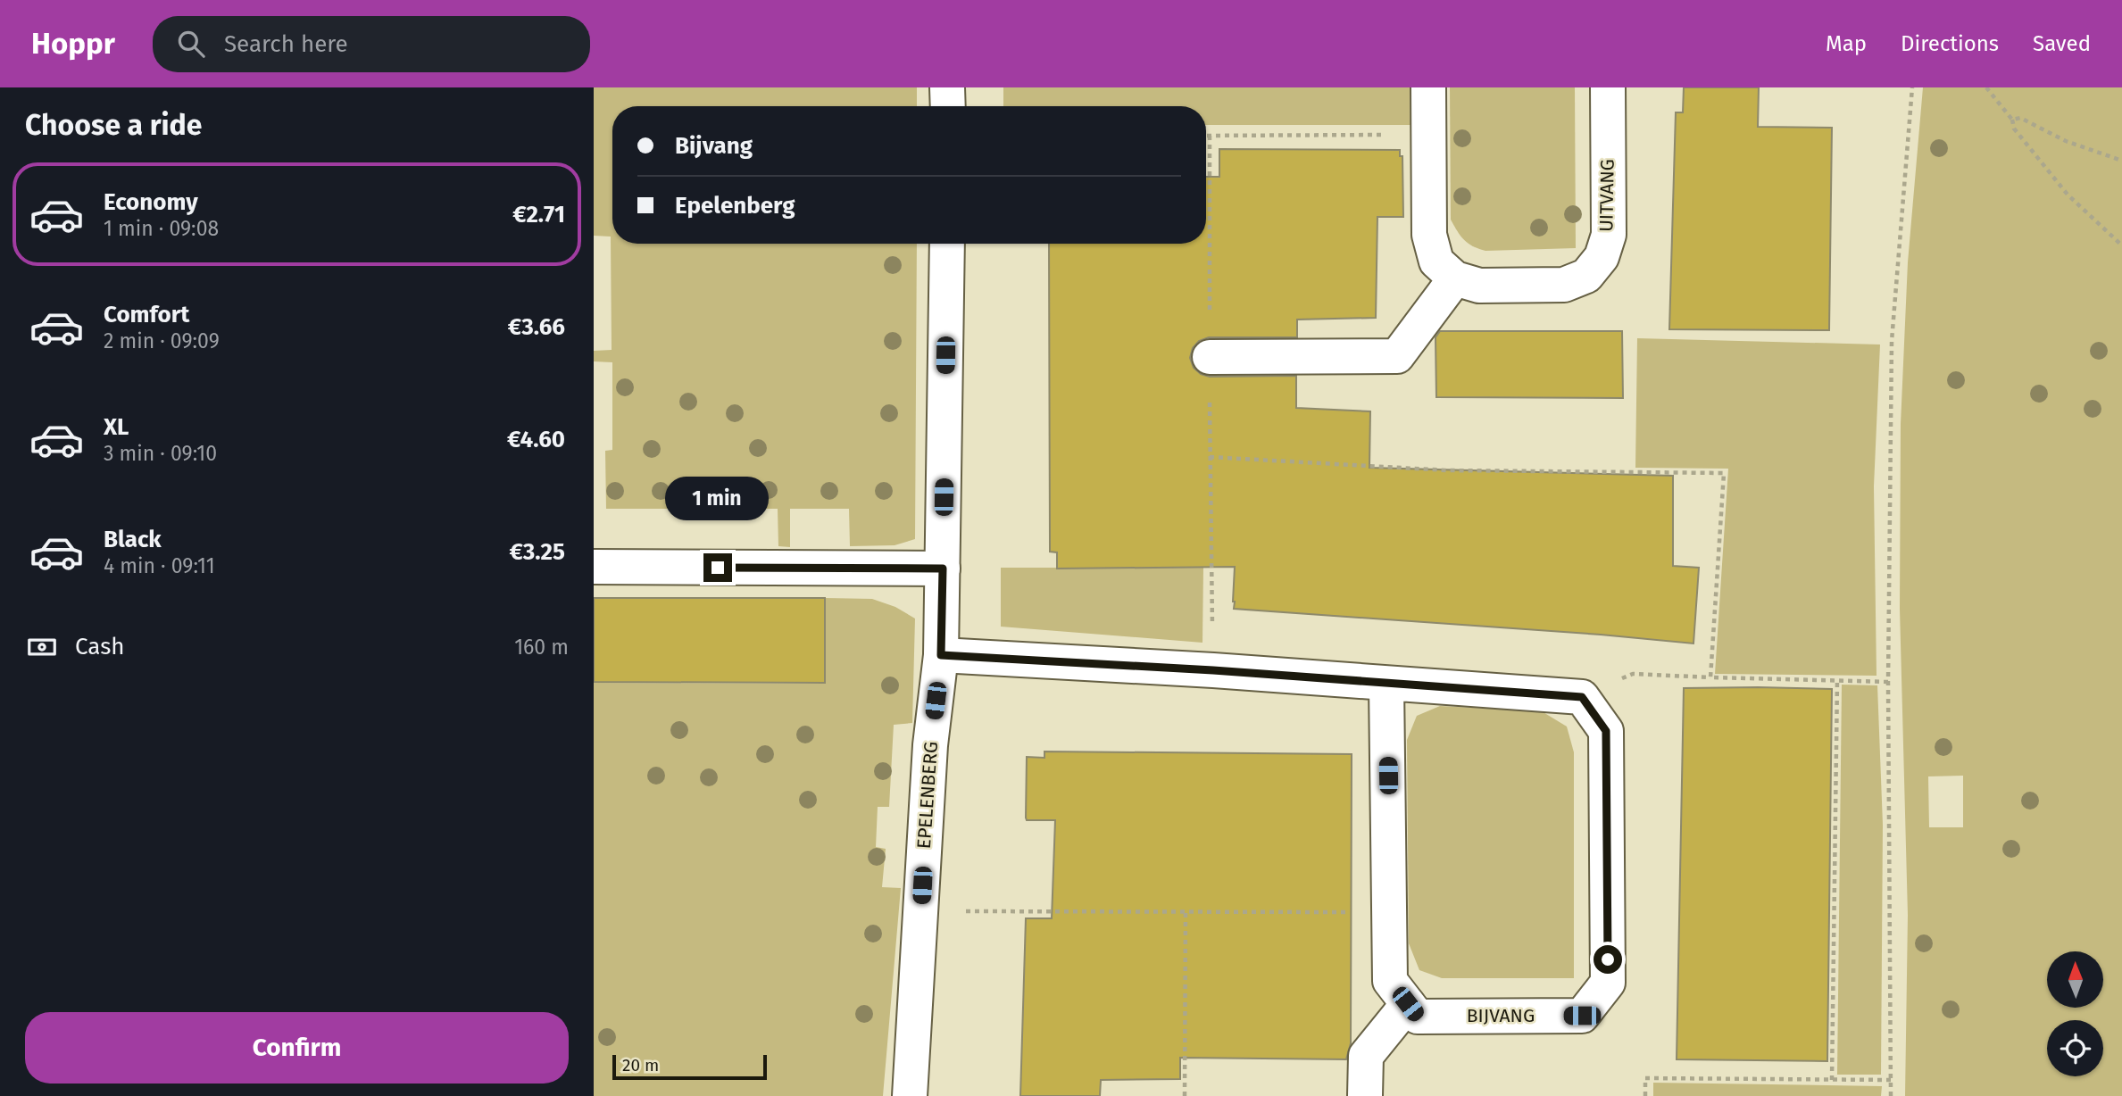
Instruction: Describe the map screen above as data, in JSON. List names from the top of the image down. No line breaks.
{"streets":{"street":["UITVANG","EPELENBERG","BIJVANG"]},"scale_bar":"20 m","north":"top","page":{"header":"Hoppr","search":"Search here","nav":["Map","Directions","Saved"],"heading":"Choose a ride","banner":["Bijvang","Epelenberg"],"list":[{"name":"Economy","note":"1 min · 09:08","value":"€2.71"},{"name":"Comfort","note":"2 min · 09:09","value":"€3.66"},{"name":"XL","note":"3 min · 09:10","value":"€4.60"},{"name":"Black","note":"4 min · 09:11","value":"€3.25"}],"bubble":"1 min","pay":["Cash","160 m"],"buttons":"Confirm","scale":"20 m"}}
